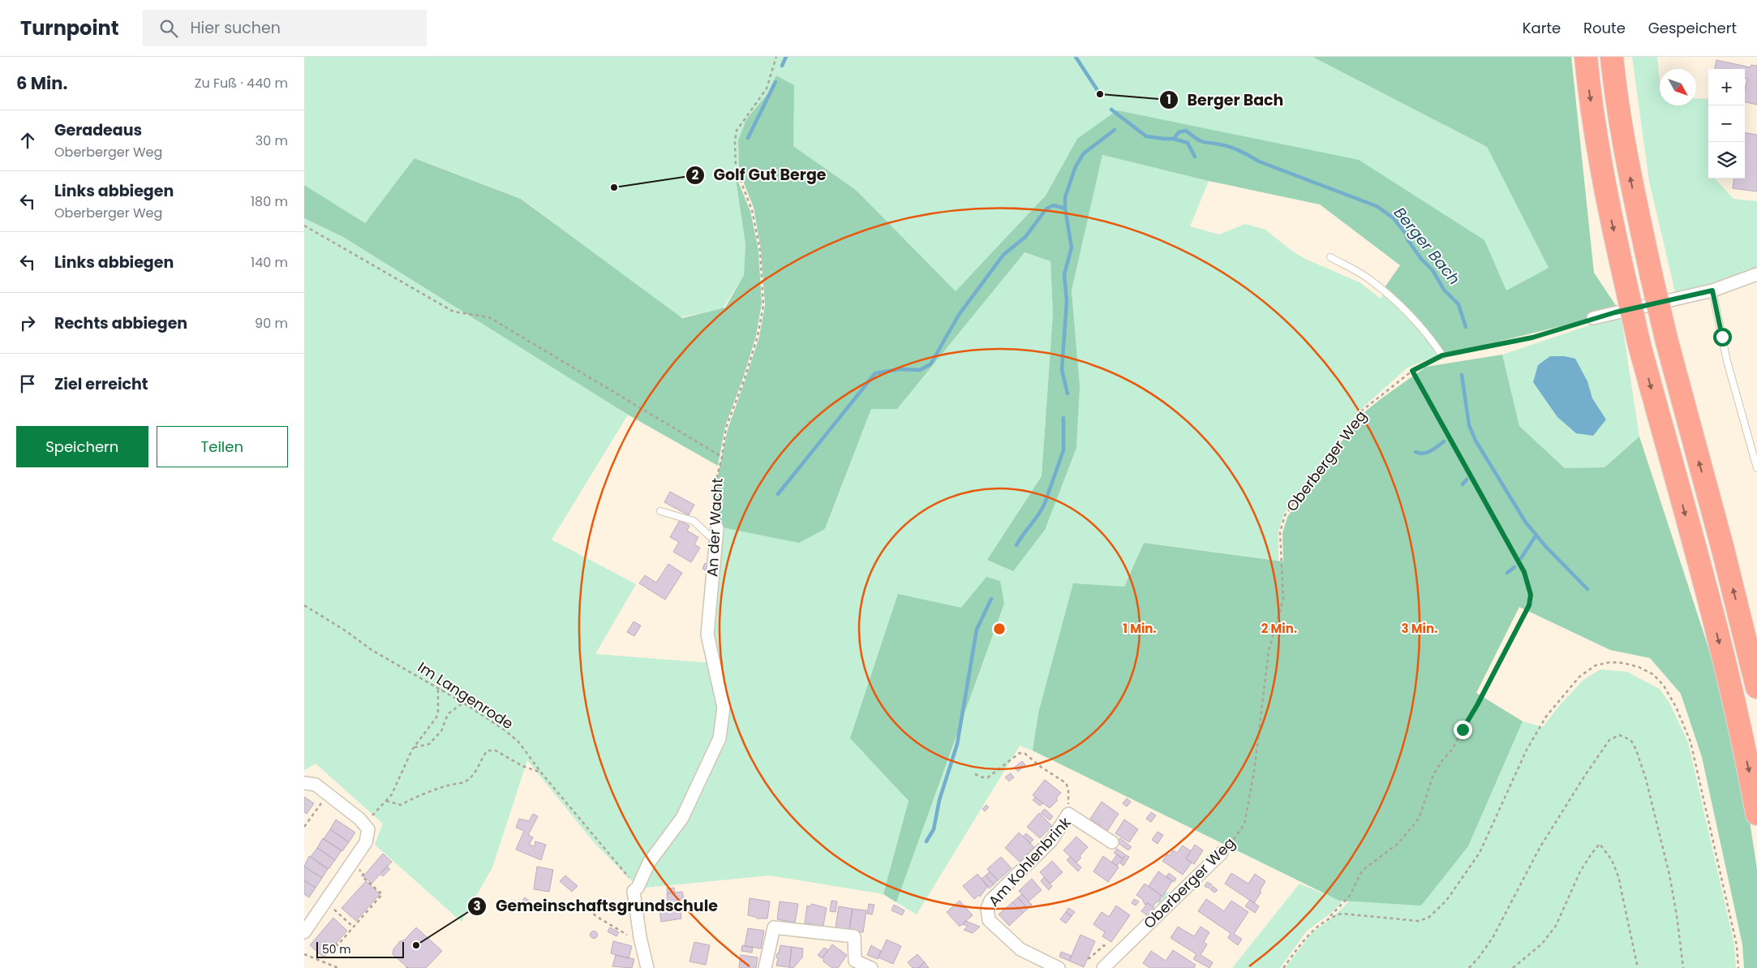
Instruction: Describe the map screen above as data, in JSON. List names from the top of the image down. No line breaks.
{"streets":{"street":["Oberberger Weg","An der Wacht","Am Kohlenbrink"],"path":["Im Langenrode"]},"crossings":[["An der Wacht","Im Langenrode"]],"water":["Berger Bach"],"places":["Berger Bach","Golf Gut Berge","Gemeinschaftsgrundschule"],"scale_bar":"50 m","north":"bottom right","page":{"header":"Turnpoint","search":"Hier suchen","nav":["Karte","Route","Gespeichert"],"heading":["6 Min.","Zu Fuß · 440 m"],"map_buttons":["+","−"],"list":[["Geradeaus","Oberberger Weg","30 m"],["Links abbiegen","Oberberger Weg","180 m"],["Links abbiegen","140 m"],["Rechts abbiegen","90 m"],"Ziel erreicht"],"buttons":["Speichern","Teilen"],"scale":"50 m"},"rings":["1 Min.","2 Min.","3 Min."]}
